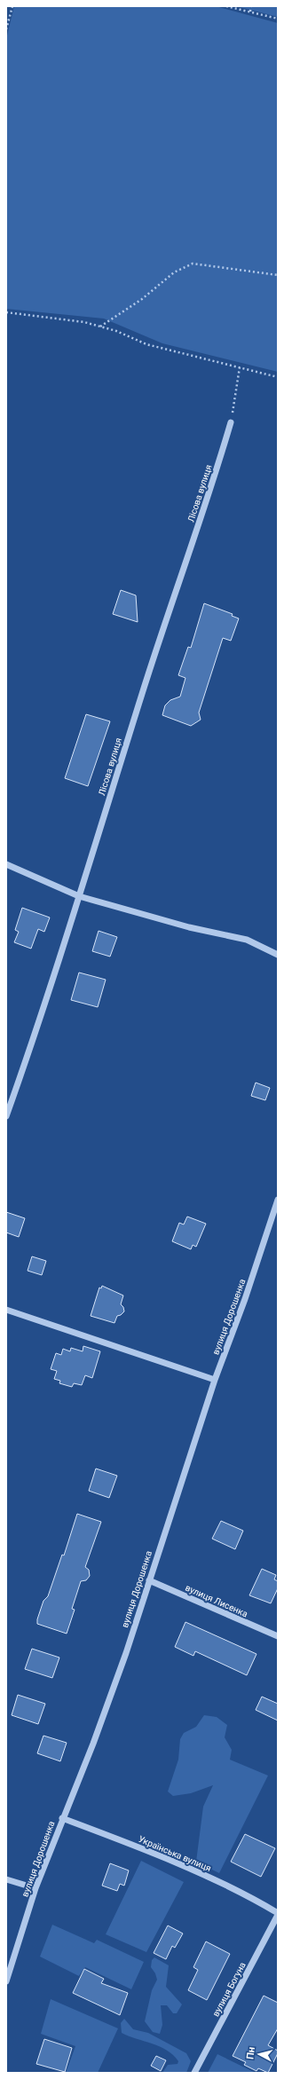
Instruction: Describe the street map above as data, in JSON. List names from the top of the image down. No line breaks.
{"streets":{"street":["Лісова вулиця","вулиця Дорошенка","вулиця Лисенка","Українська вулиця","вулиця Богуна"]},"crossings":[["вулиця Дорошенка","вулиця Лисенка"],["вулиця Дорошенка","Українська вулиця"],["Українська вулиця","вулиця Богуна"]],"north":"left"}
